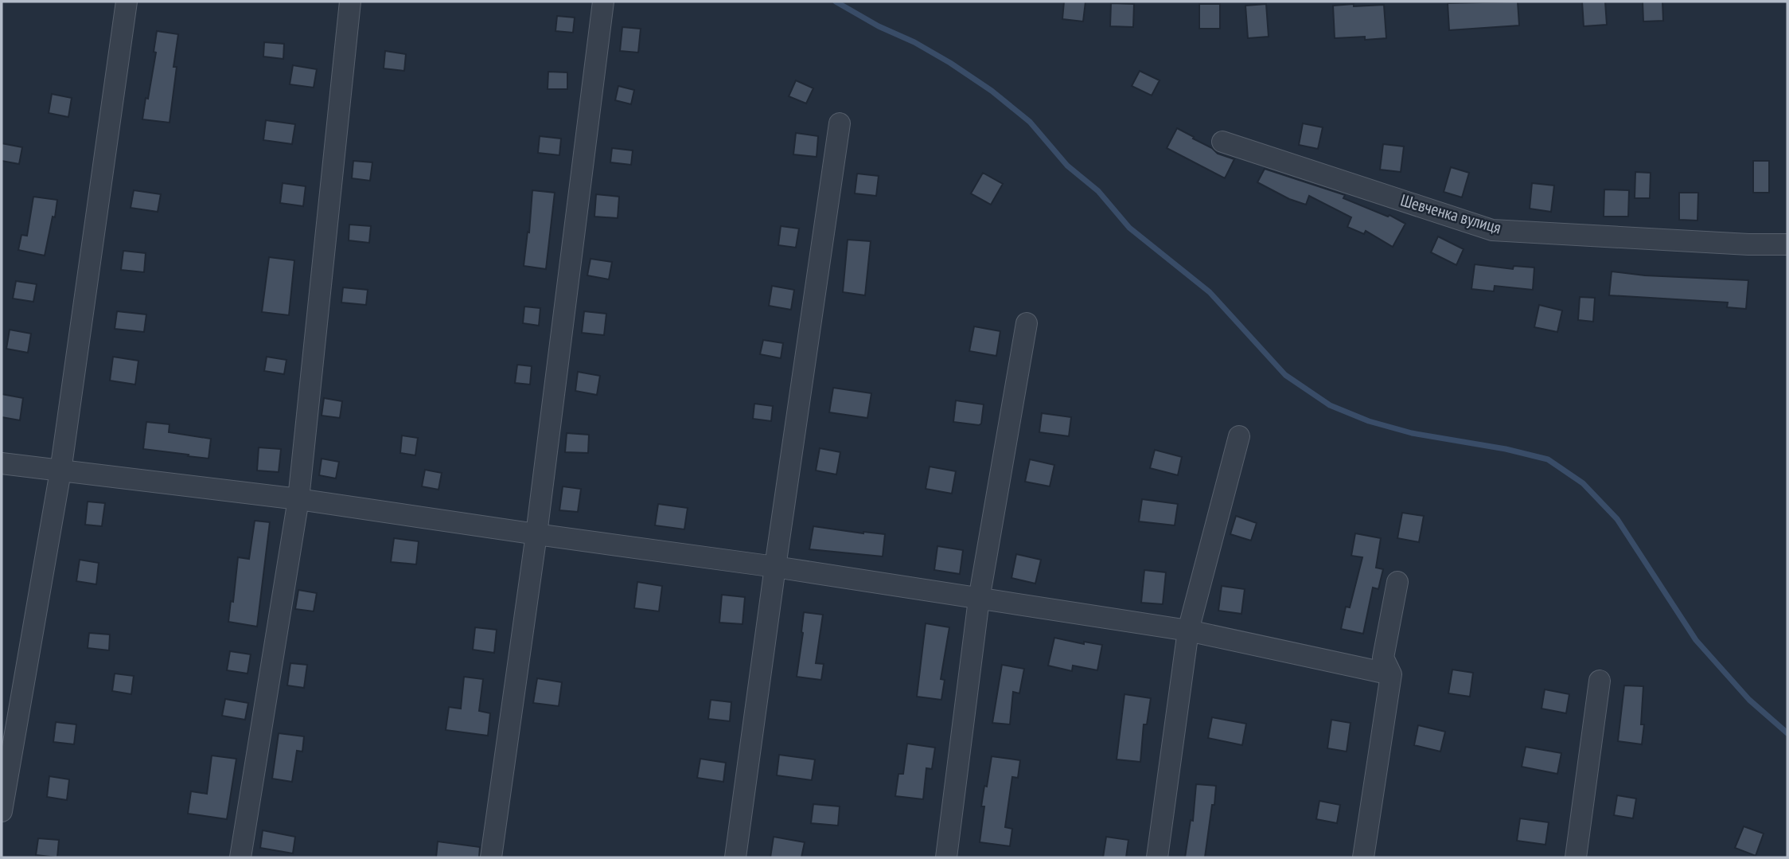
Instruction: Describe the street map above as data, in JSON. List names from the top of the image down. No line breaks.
{"streets":{"street":["Шевченка вулиця"]}}
